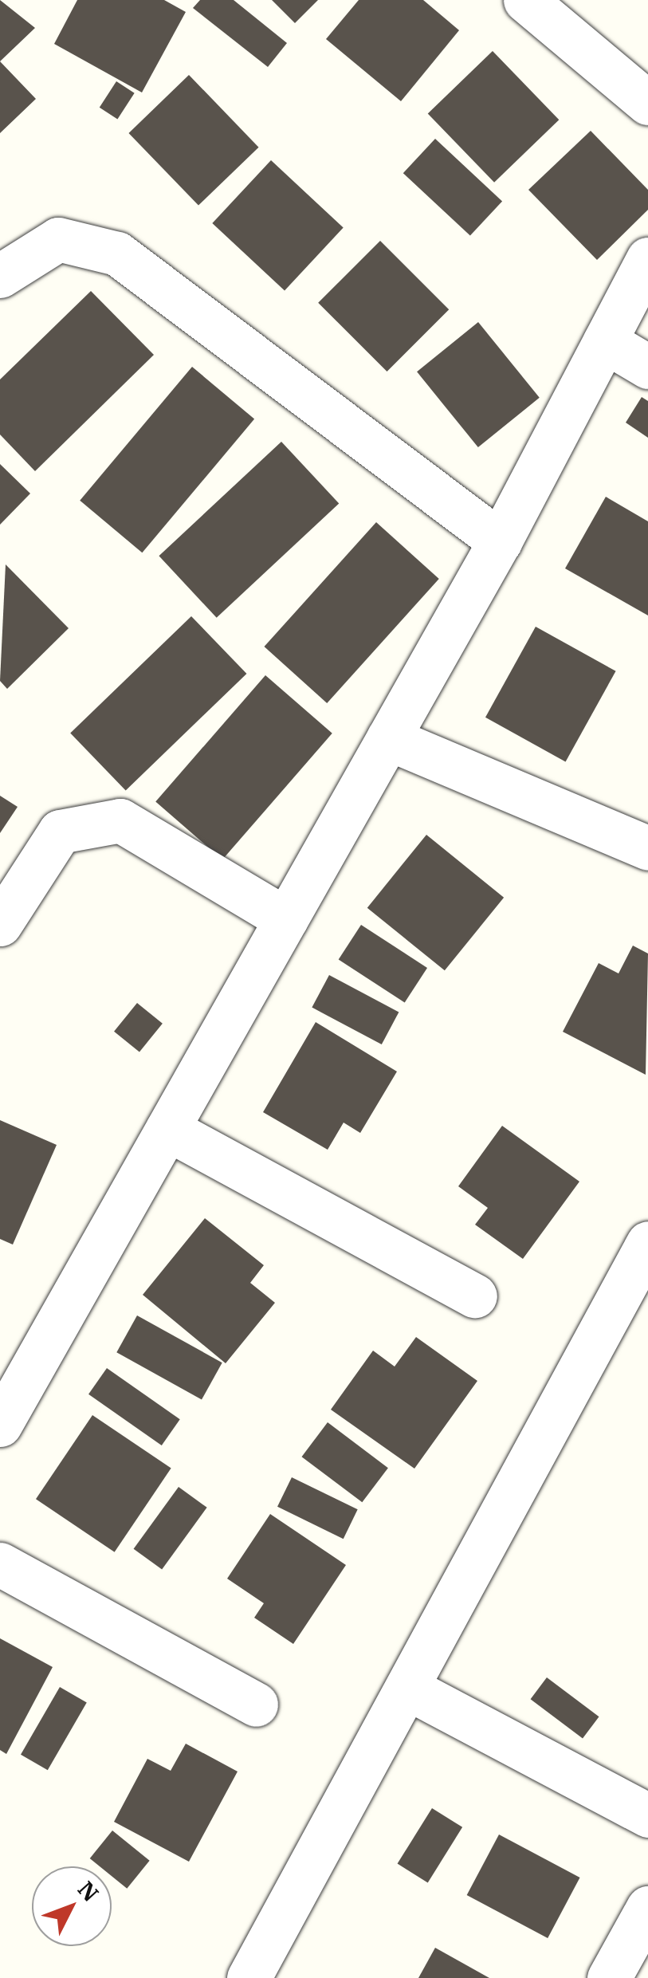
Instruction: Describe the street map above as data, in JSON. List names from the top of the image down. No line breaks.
{"north":"top right"}
